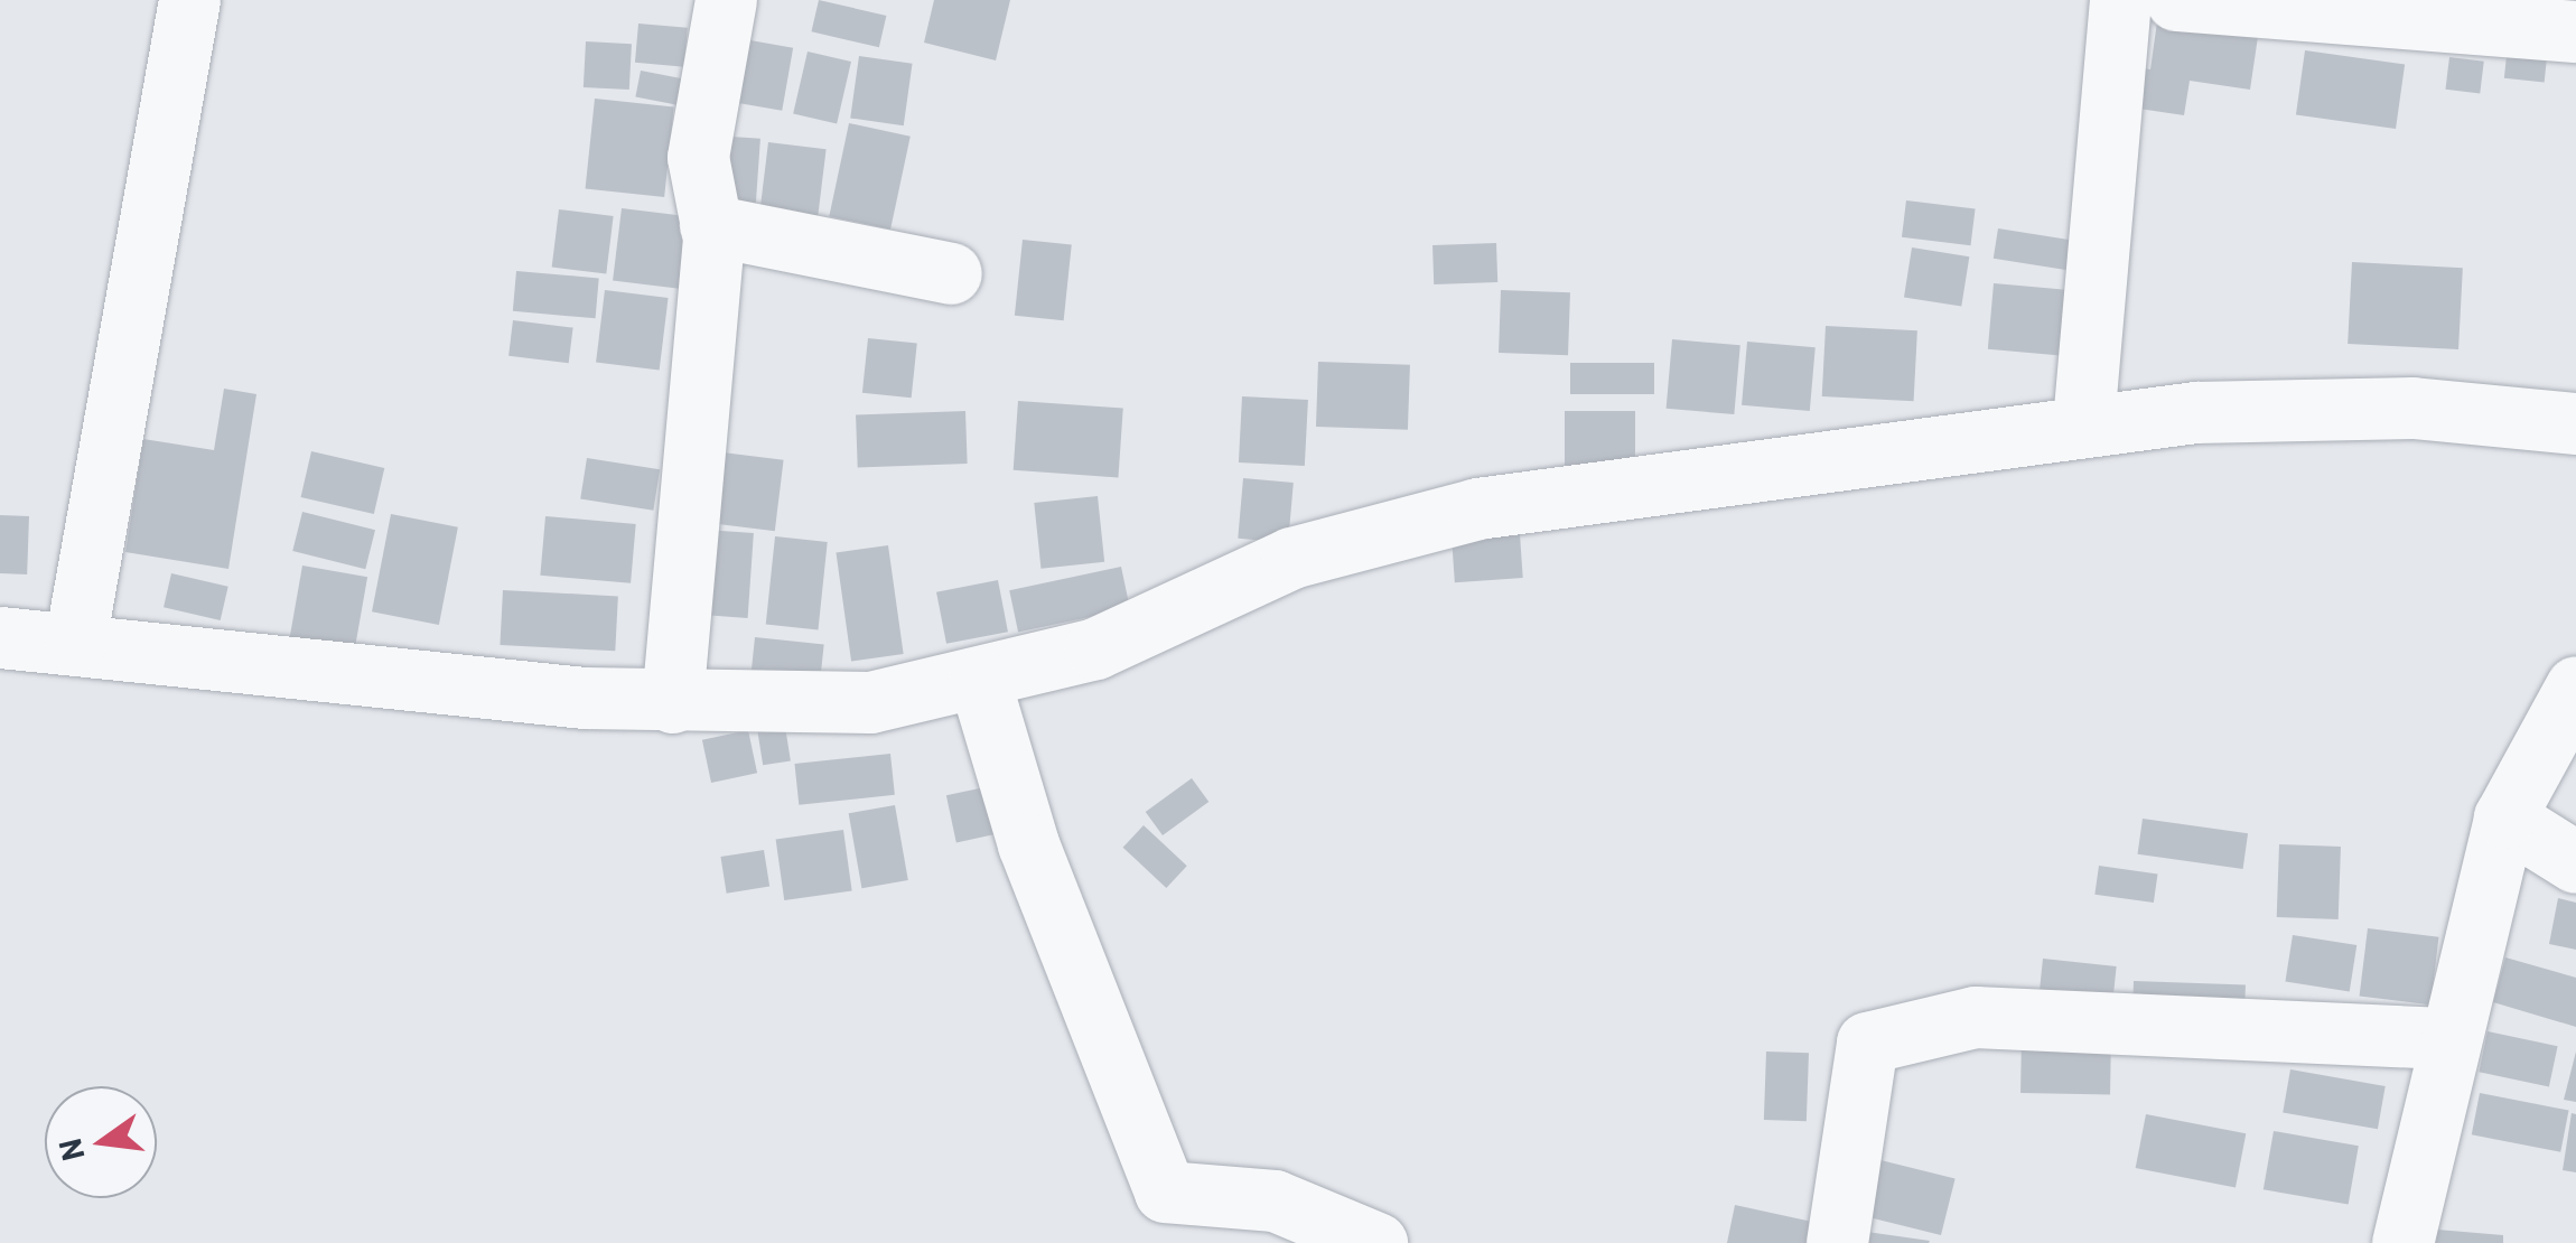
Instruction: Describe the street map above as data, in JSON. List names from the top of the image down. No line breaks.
{"north":"left"}
